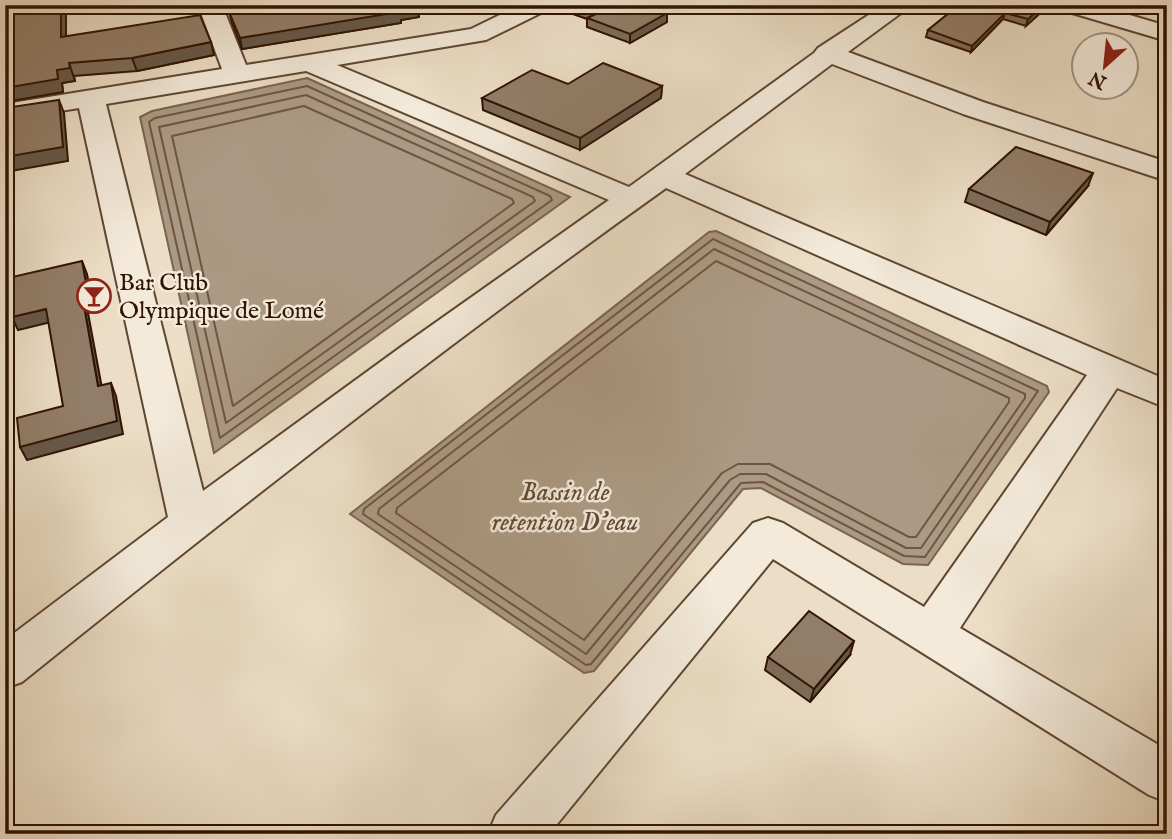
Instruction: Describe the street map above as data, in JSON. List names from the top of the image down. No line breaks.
{"water":["Bassin de retention D'eau"],"places":{"bar":["Bar Club Olympique de Lomé"]},"north":"bottom left"}
